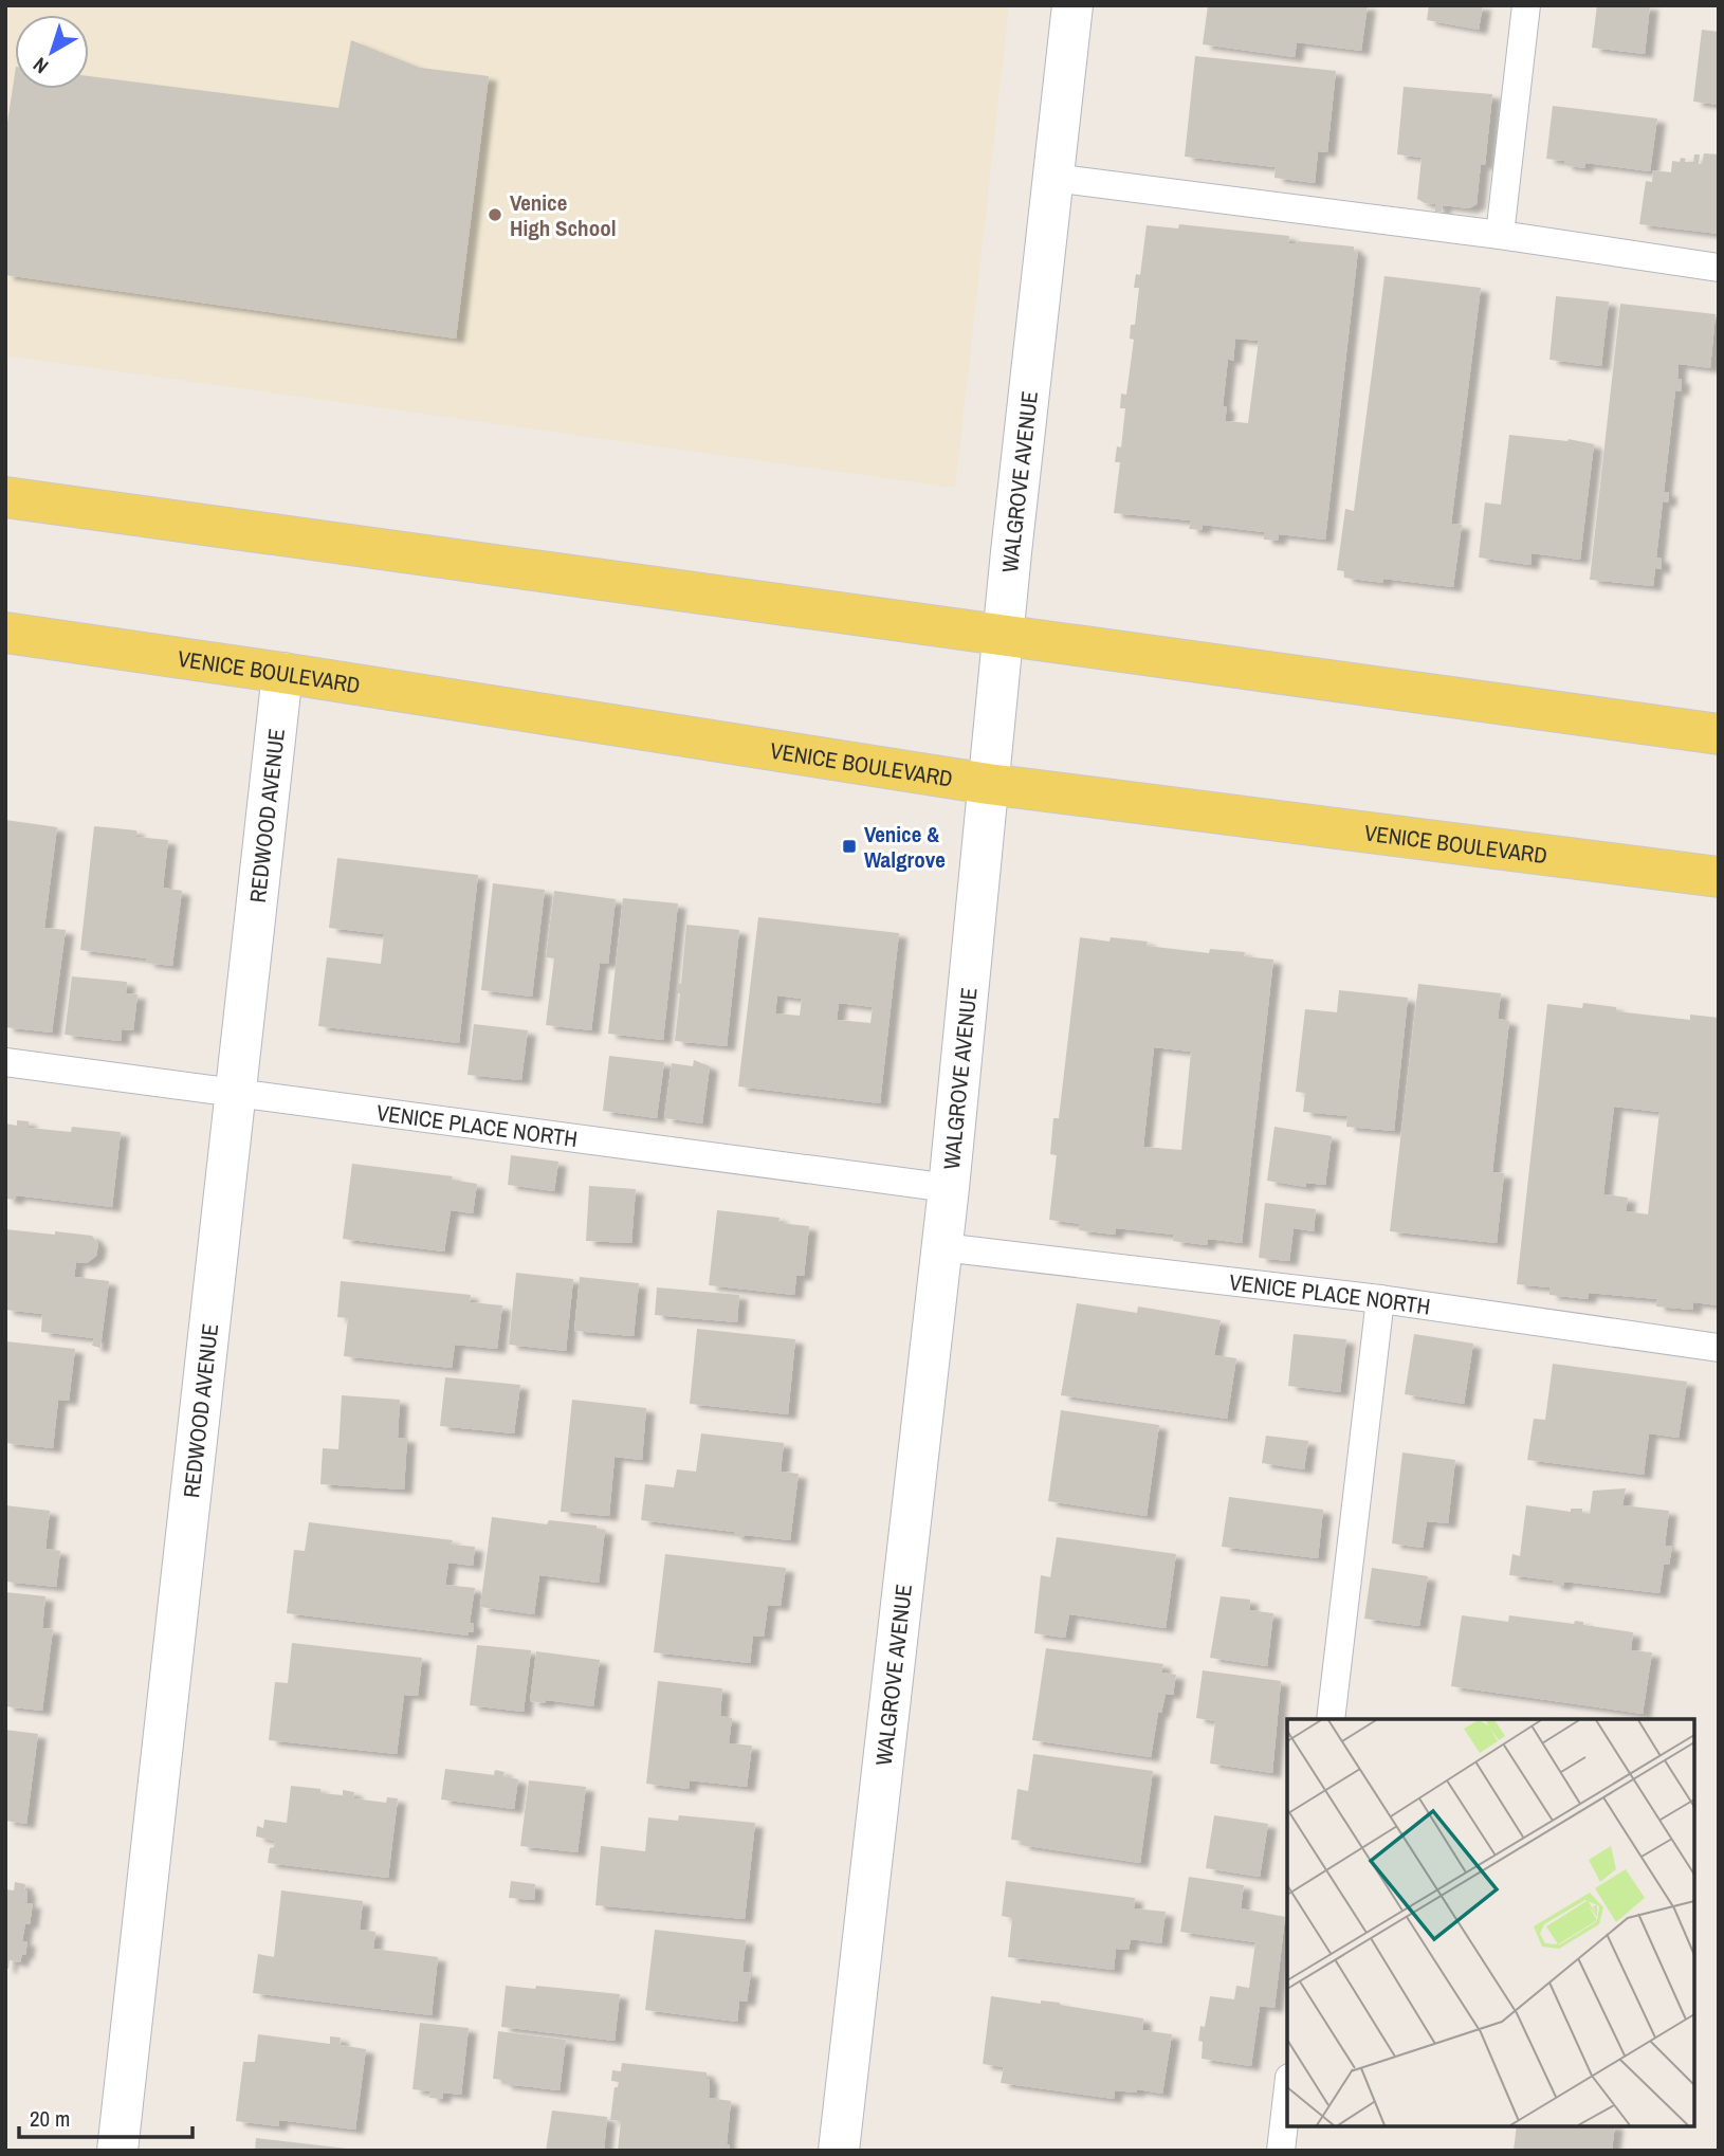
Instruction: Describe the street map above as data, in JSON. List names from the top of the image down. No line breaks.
{"streets":{"main road":["VENICE BOULEVARD"],"street":["WALGROVE AVENUE","REDWOOD AVENUE"],"lane":["VENICE PLACE NORTH"]},"crossings":[["WALGROVE AVENUE","VENICE BOULEVARD"],["WALGROVE AVENUE","VENICE PLACE NORTH"],["VENICE BOULEVARD","REDWOOD AVENUE"],["REDWOOD AVENUE","VENICE PLACE NORTH"]],"places":{"other":["Venice High School"],"transit":["Venice & Walgrove"]},"scale_bar":"20 m","north":"bottom left"}
